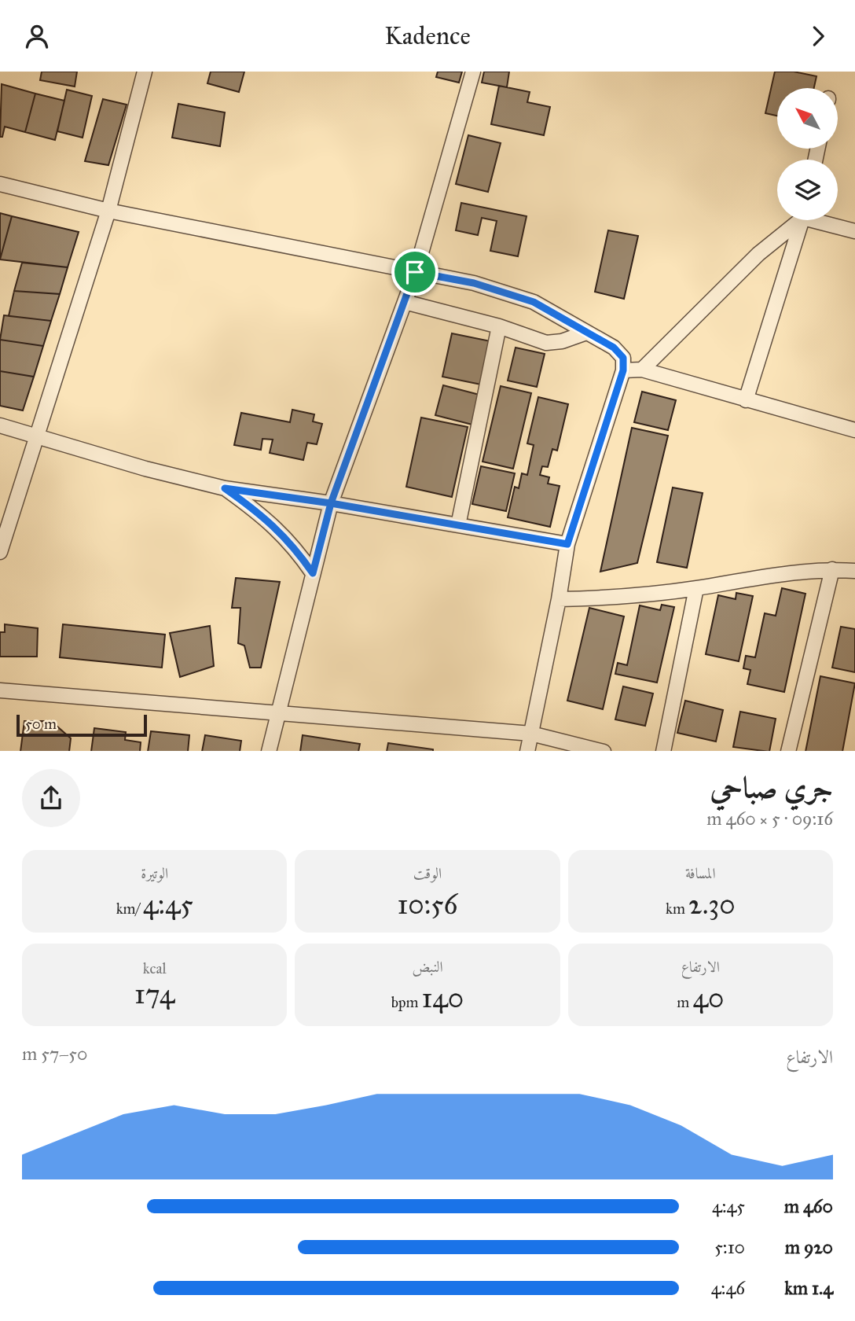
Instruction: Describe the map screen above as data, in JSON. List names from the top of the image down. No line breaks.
{"scale_bar":"50 m","north":"top left","page":{"header":"Kadence","scale":"50 m","heading":["جري صباحي","09:16 · 5 × 460 m"],"stats":[["المسافة","2.30 km"],["الوقت","10:56"],["الوتيرة","4:45 /km"],["الارتفاع","40 m"],["النبض","140 bpm"],["kcal","174"]],"chart":["الارتفاع","50–57 m"],"list":[{"name":"460 m","note":"4:45"},{"name":"920 m","note":"5:10"},{"name":"1.4 km","note":"4:46"}]}}
